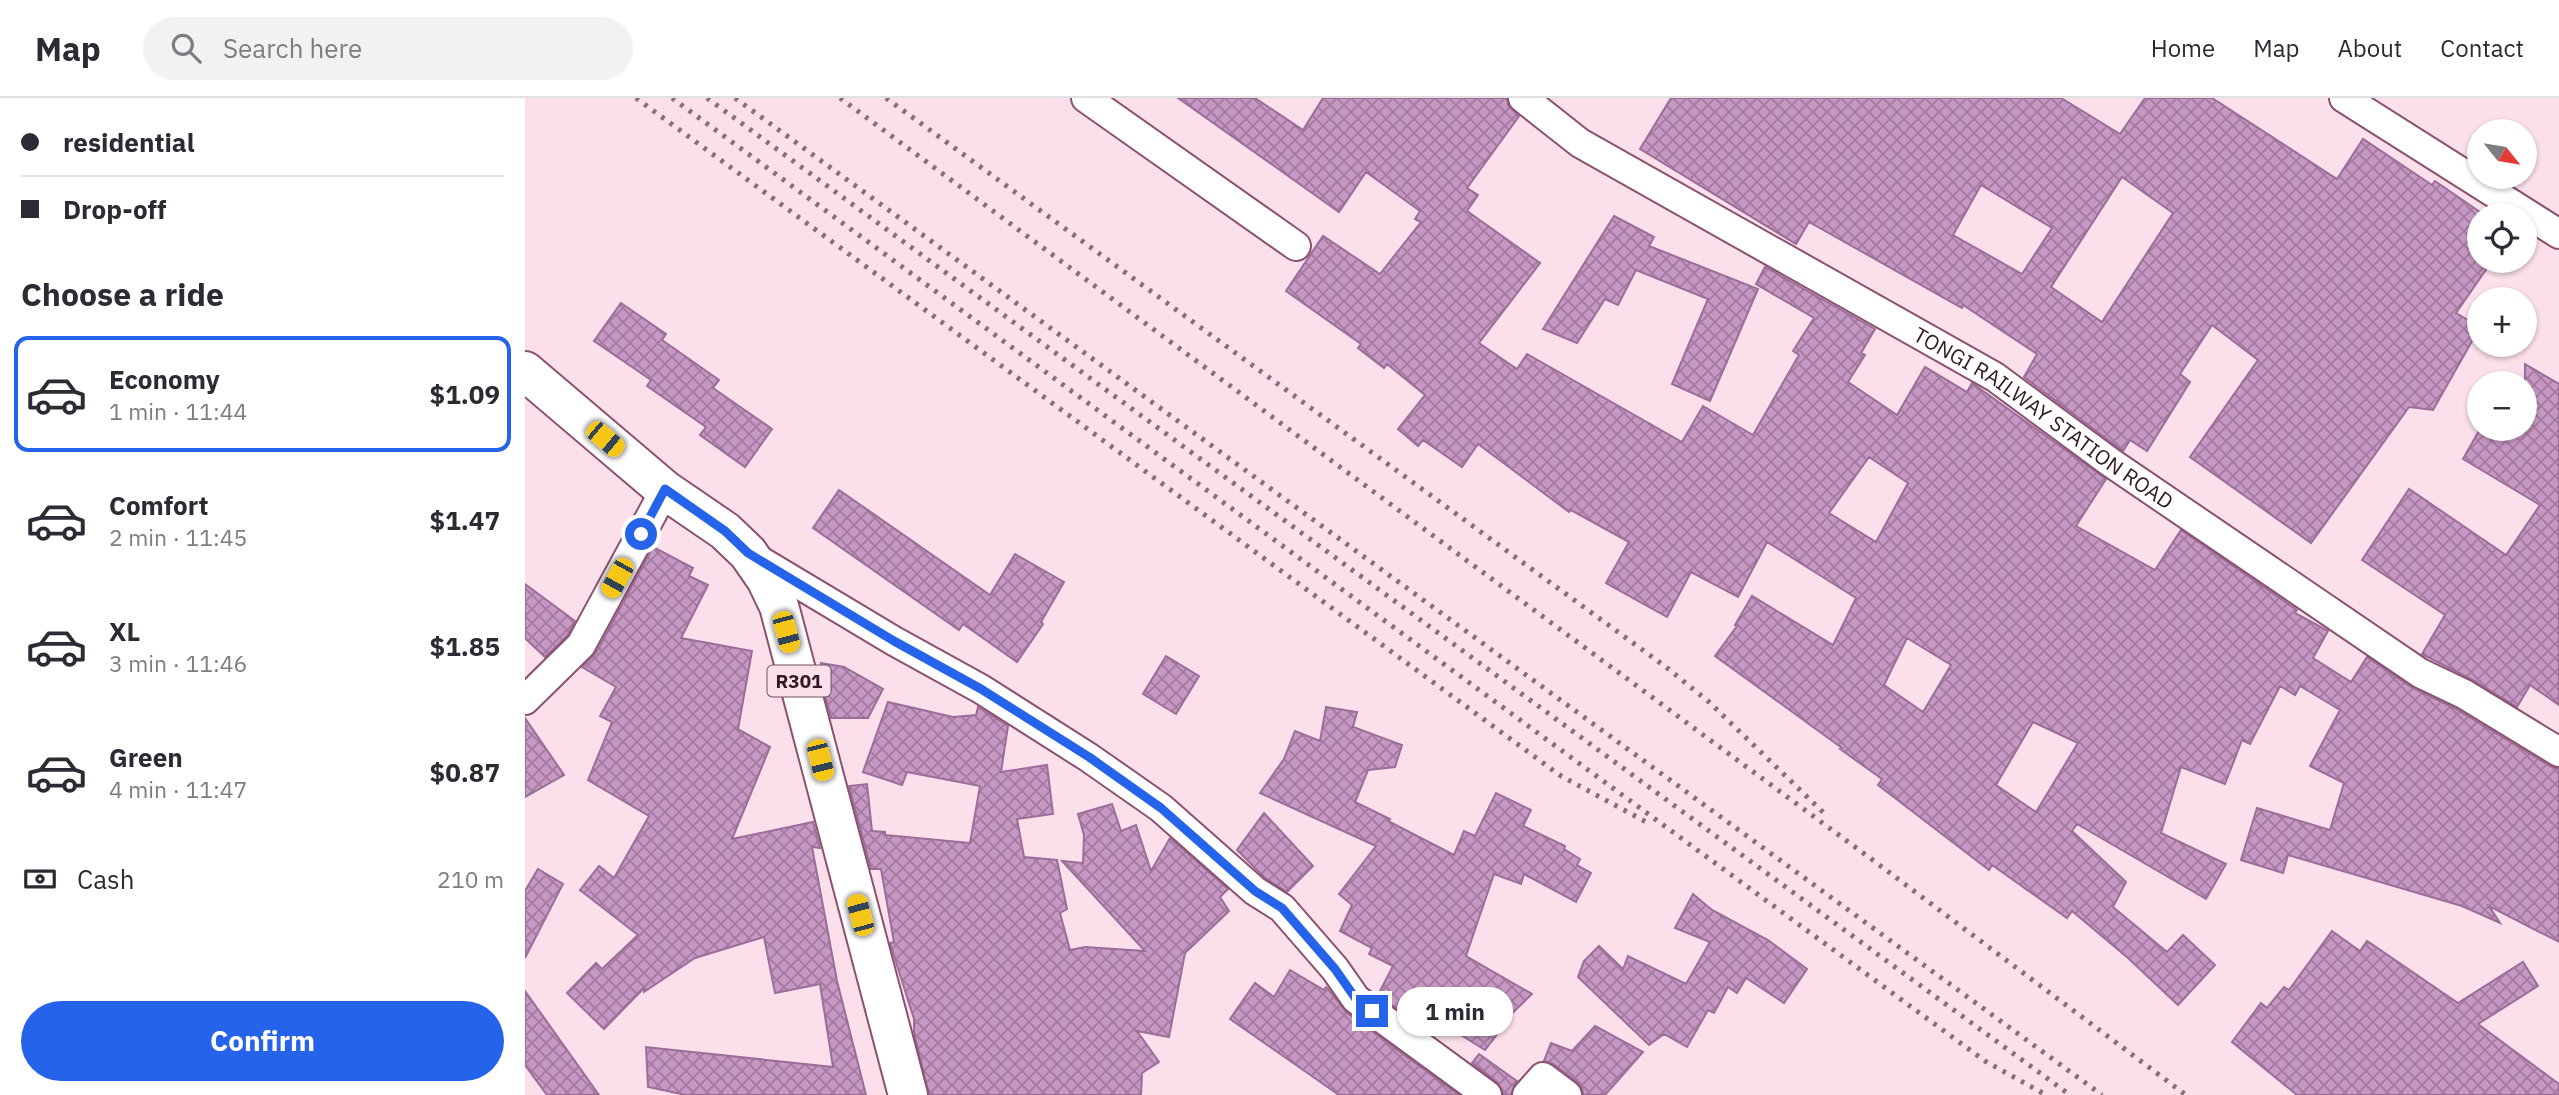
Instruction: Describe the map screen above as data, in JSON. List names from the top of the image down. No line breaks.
{"streets":{"main road":["R301"],"street":["TONGI RAILWAY STATION ROAD"]},"north":"bottom right","page":{"header":"Map","search":"Search here","nav":["Home","Map","About","Contact"],"banner":["residential","Drop-off"],"map_buttons":["+","−"],"heading":"Choose a ride","list":[{"name":"Economy","note":"1 min · 11:44","value":"$1.09"},{"name":"Comfort","note":"2 min · 11:45","value":"$1.47"},{"name":"XL","note":"3 min · 11:46","value":"$1.85"},{"name":"Green","note":"4 min · 11:47","value":"$0.87"}],"pay":["Cash","210 m"],"buttons":"Confirm","bubble":"1 min"}}
